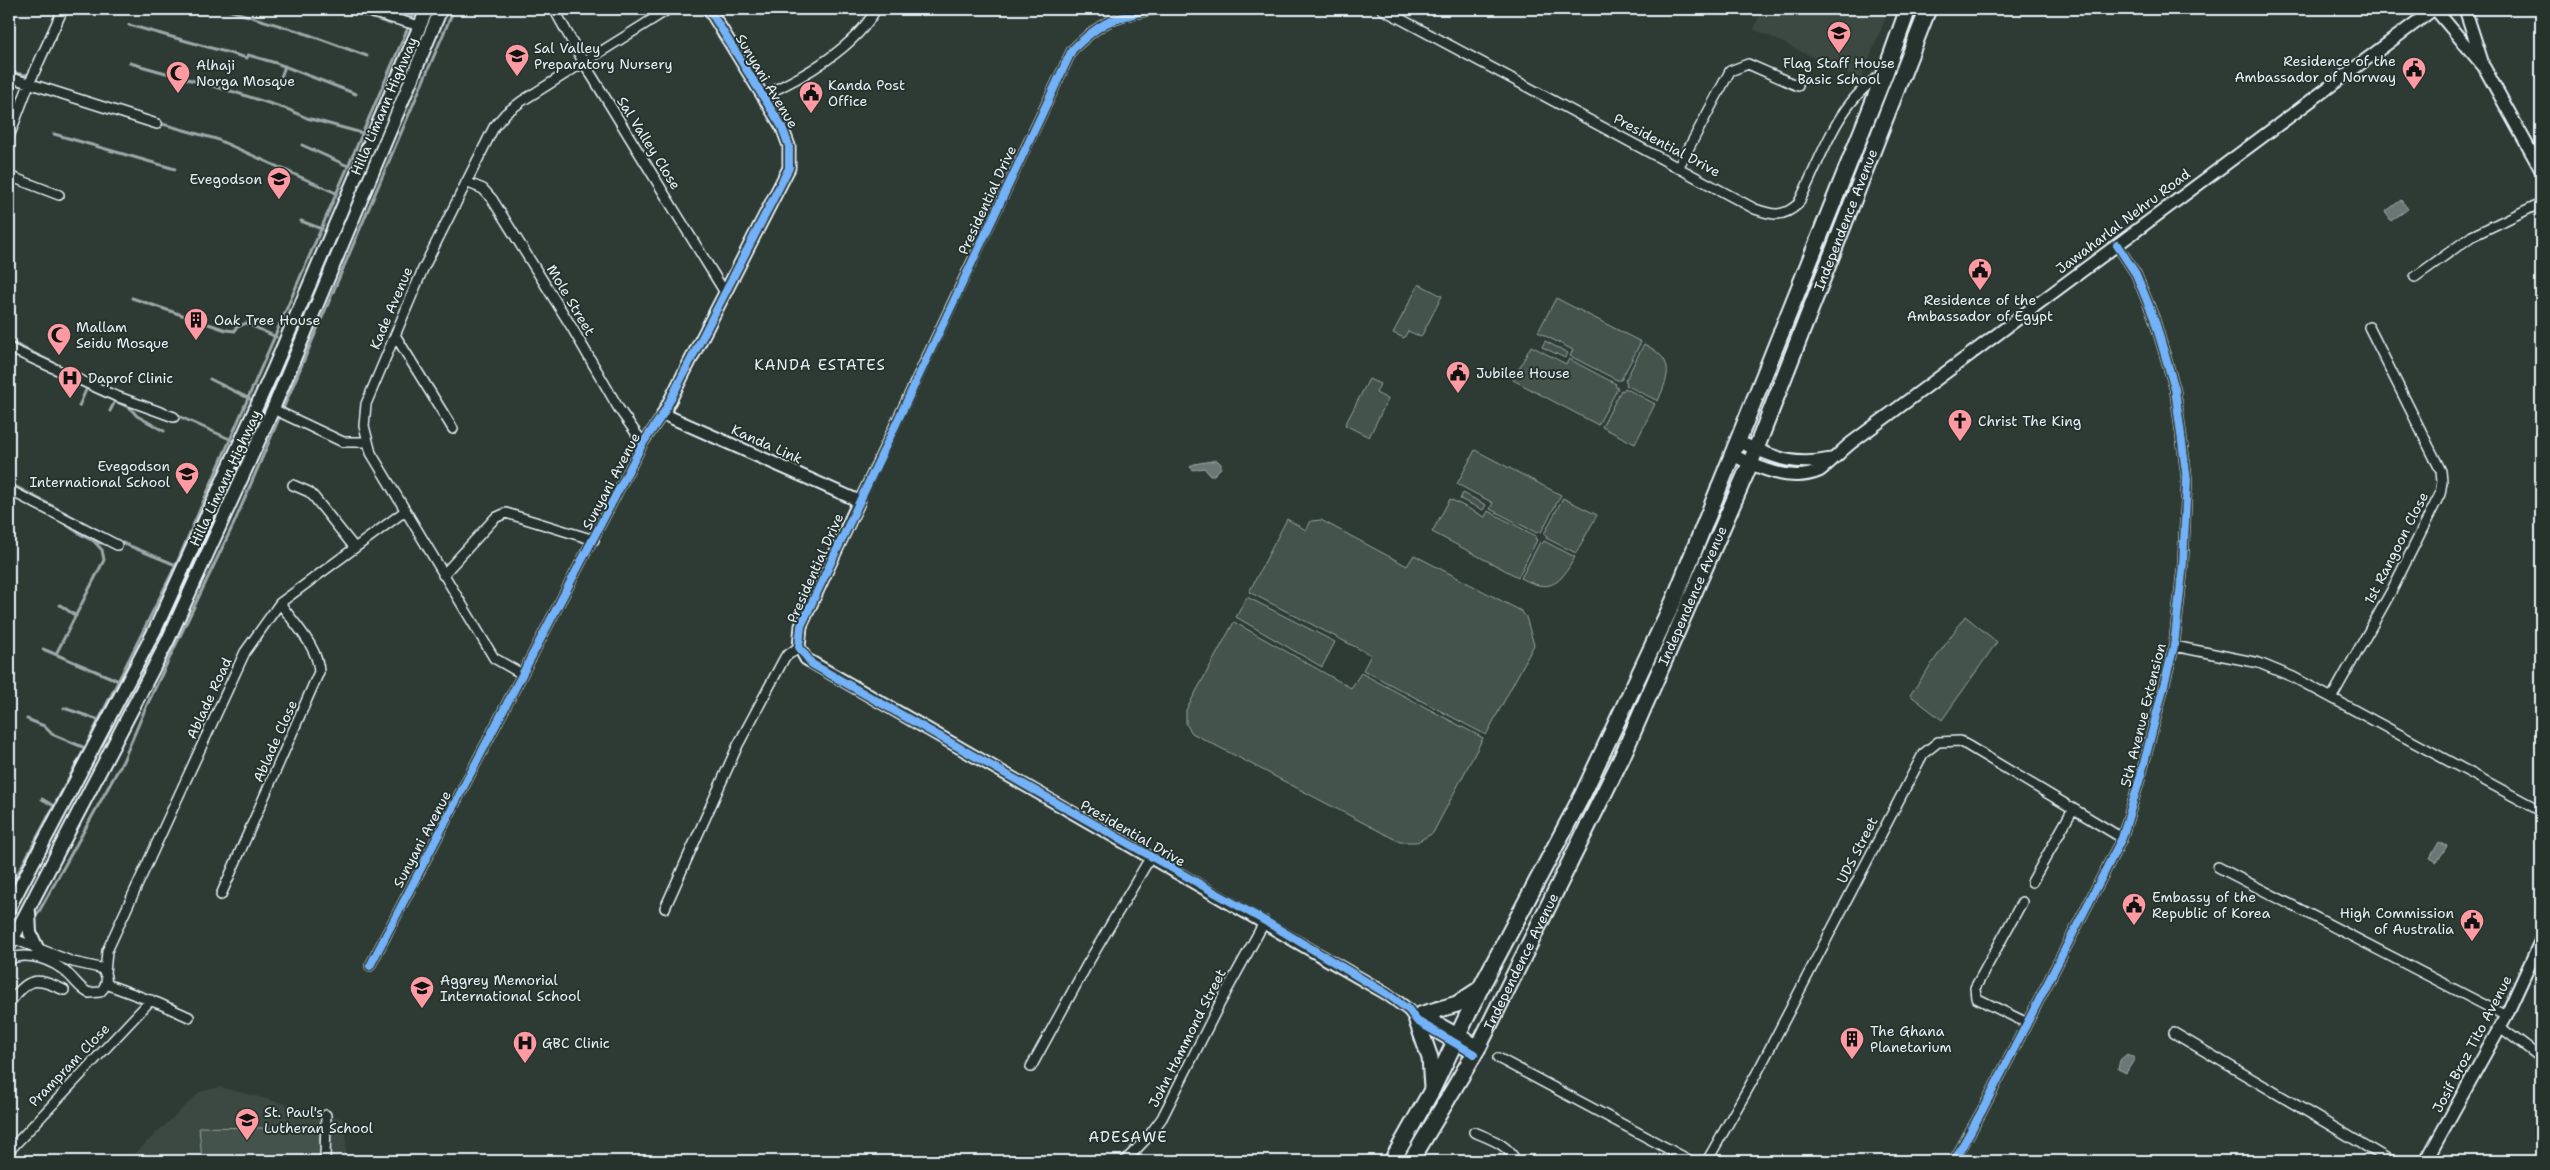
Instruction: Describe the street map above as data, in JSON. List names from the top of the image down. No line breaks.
{"streets":{"highway":["Independence Avenue"],"main road":["Hilla Limann Highway"],"street":["Sunyani Avenue","Sal Valley Close","Presidential Drive","Jawaharlal Nehru Road","Mole Street","Kade Avenue","Kanda Link","1st Rangoon Close","Ablade Road","5th Avenue Extension","Ablade Close","UDS Street","John Hammond Street","Josif Broz Tito Avenue","Prampram Close"]},"crossings":[["Sunyani Avenue","Sal Valley Close"],["Sunyani Avenue","Mole Street"],["Sunyani Avenue","Kade Avenue"],["Sunyani Avenue","Kanda Link"],["Sal Valley Close","Kade Avenue"],["Presidential Drive","Independence Avenue"],["Presidential Drive","Kanda Link"],["Presidential Drive","John Hammond Street"],["Independence Avenue","Jawaharlal Nehru Road"],["Jawaharlal Nehru Road","5th Avenue Extension"],["Mole Street","Kade Avenue"],["Kade Avenue","Ablade Road"],["Ablade Road","Ablade Close"],["5th Avenue Extension","UDS Street"]],"districts":["KANDA ESTATES","ADESAWE"],"places":{"school or university":["Flag Staff House Basic School","Sal Valley Preparatory Nursery","Evegodson","Evegodson International School","Aggrey Memorial International School","St. Paul's Lutheran School"],"public building":["Residence of the Ambassador of Norway","Kanda Post Office","Residence of the Ambassador of Egypt","Jubilee House","Embassy of the Republic of Korea","High Commission of Australia"],"mosque":["Alhaji Norga Mosque","Mallam Seidu Mosque"],"building":["Oak Tree House","The Ghana Planetarium"],"hospital":["Daprof Clinic","GBC Clinic"],"church":["Christ The King"]}}
